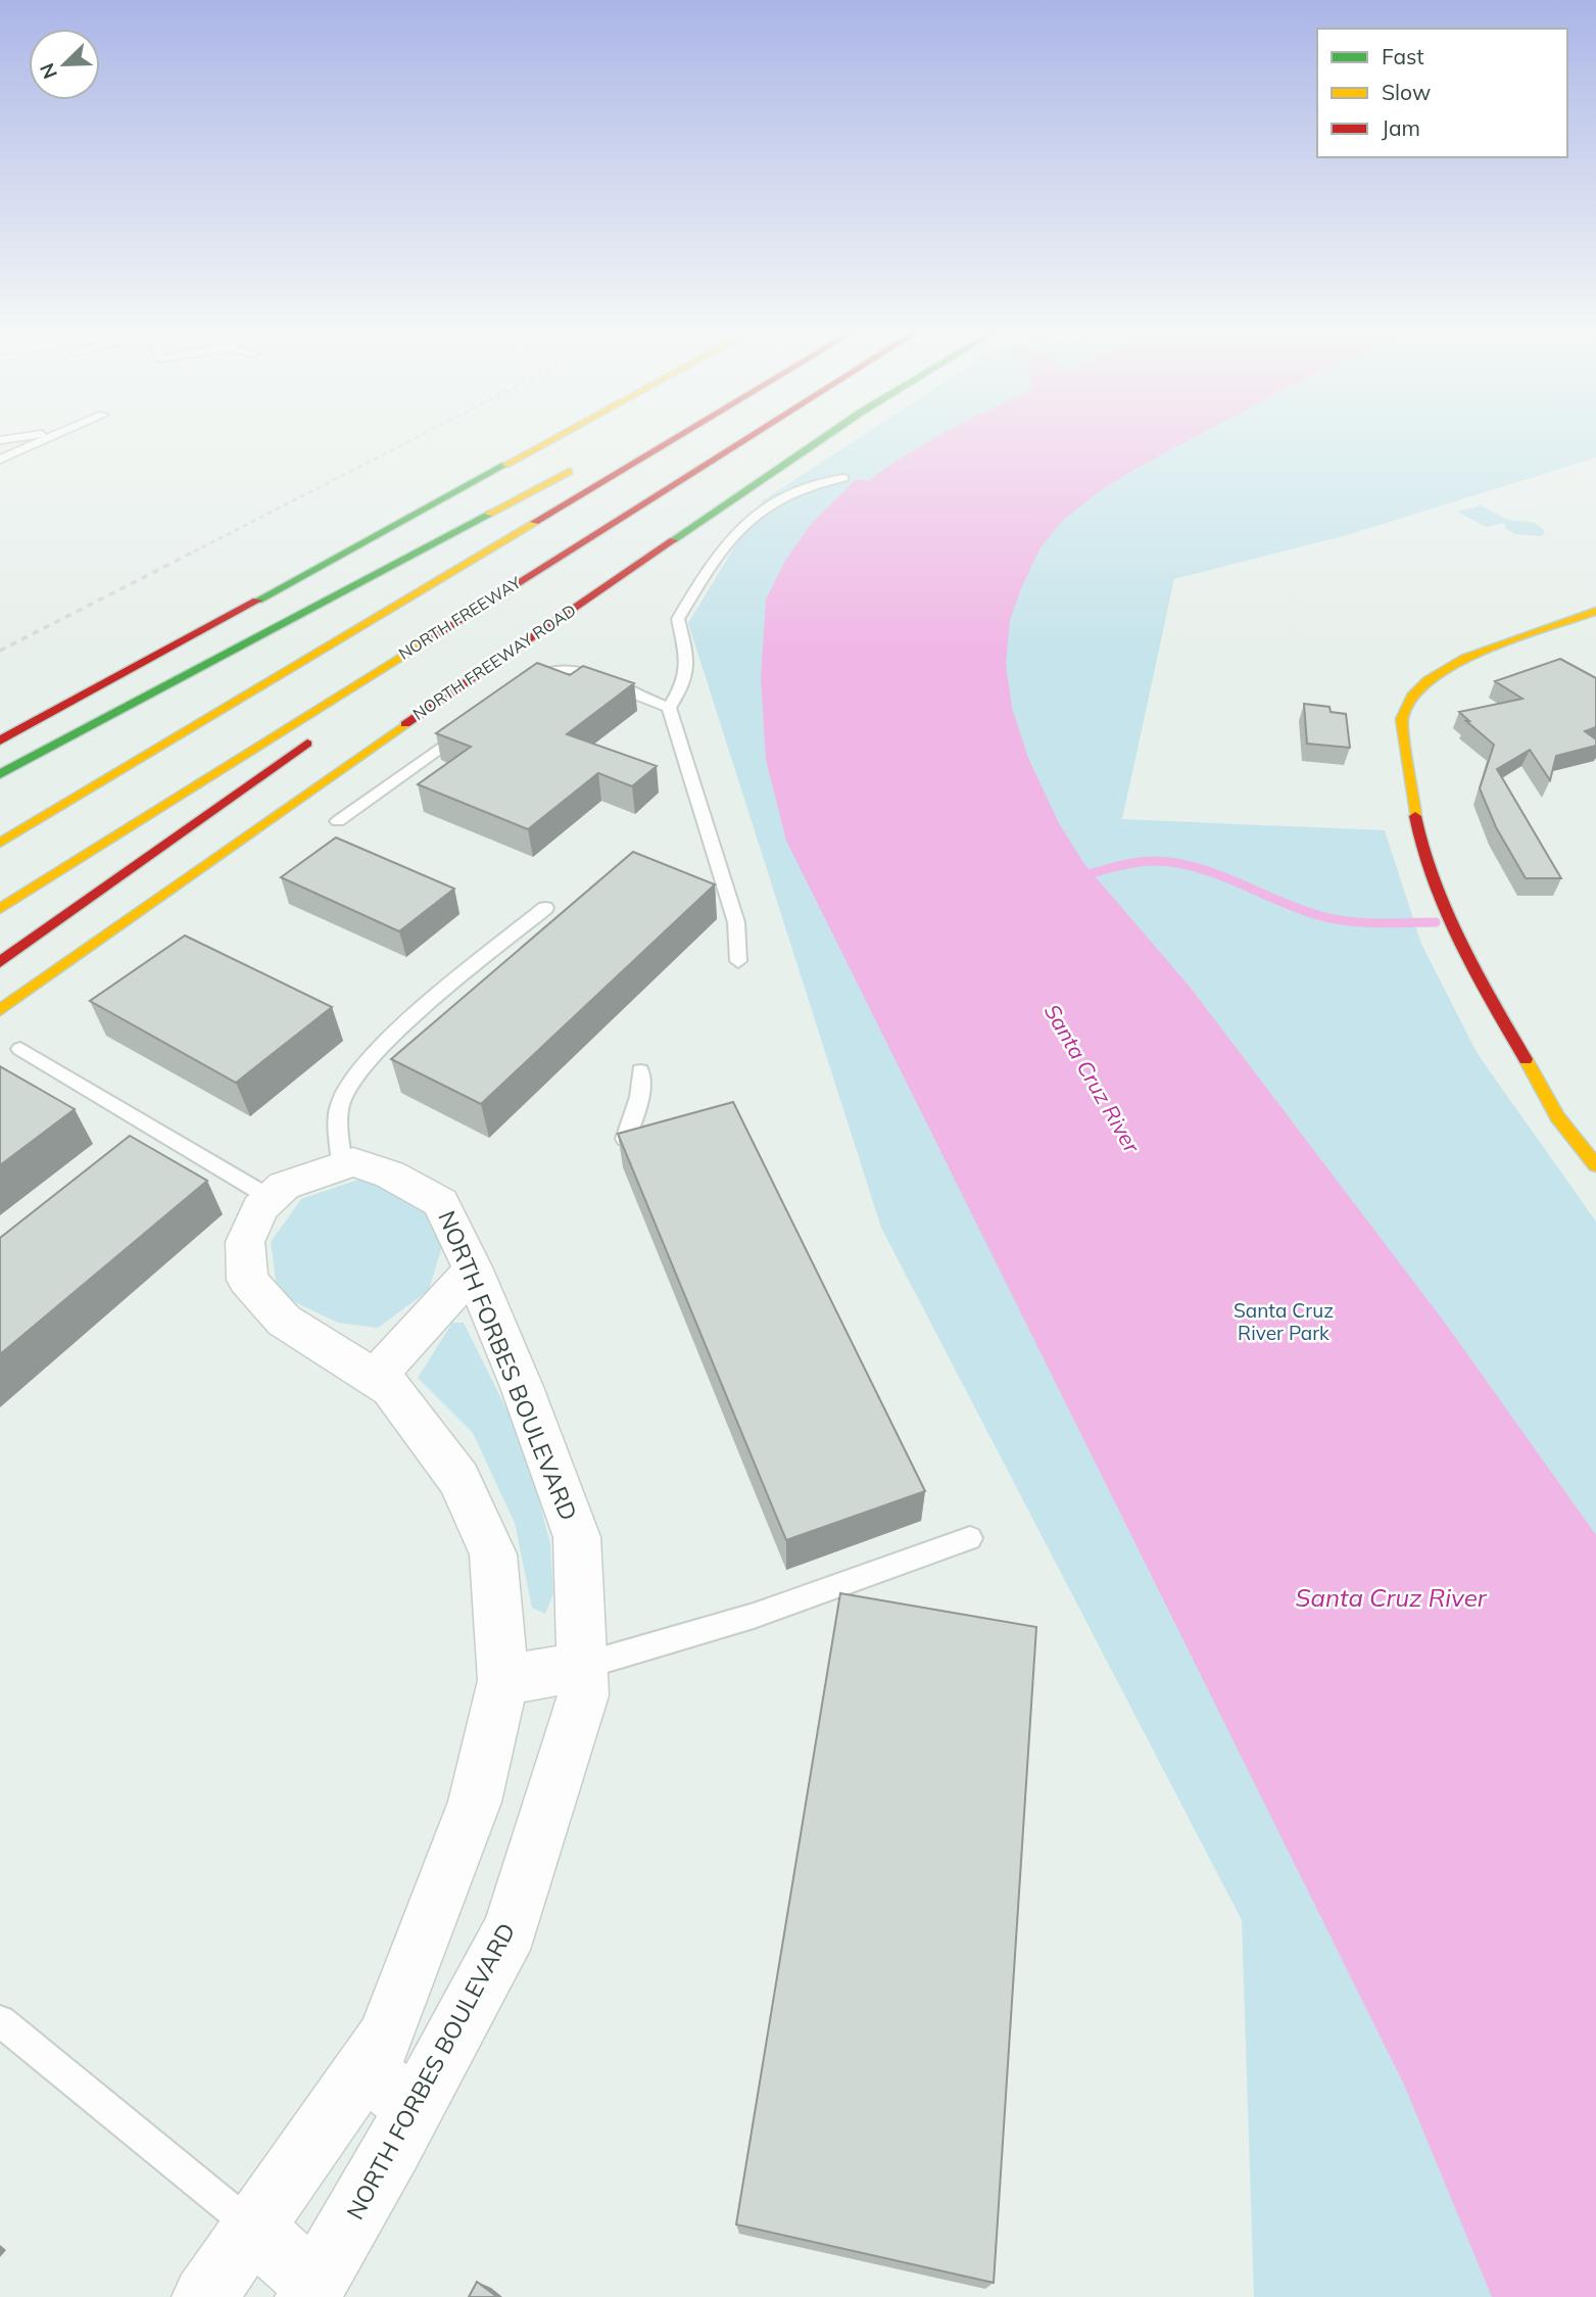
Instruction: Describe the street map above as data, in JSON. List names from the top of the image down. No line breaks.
{"streets":{"main road":["NORTH FREEWAY","NORTH FREEWAY ROAD"],"street":["NORTH FORBES BOULEVARD"]},"water":["Santa Cruz River"],"parks":["Santa Cruz River Park"],"legend":["Fast","Slow","Jam"],"north":"bottom left"}
